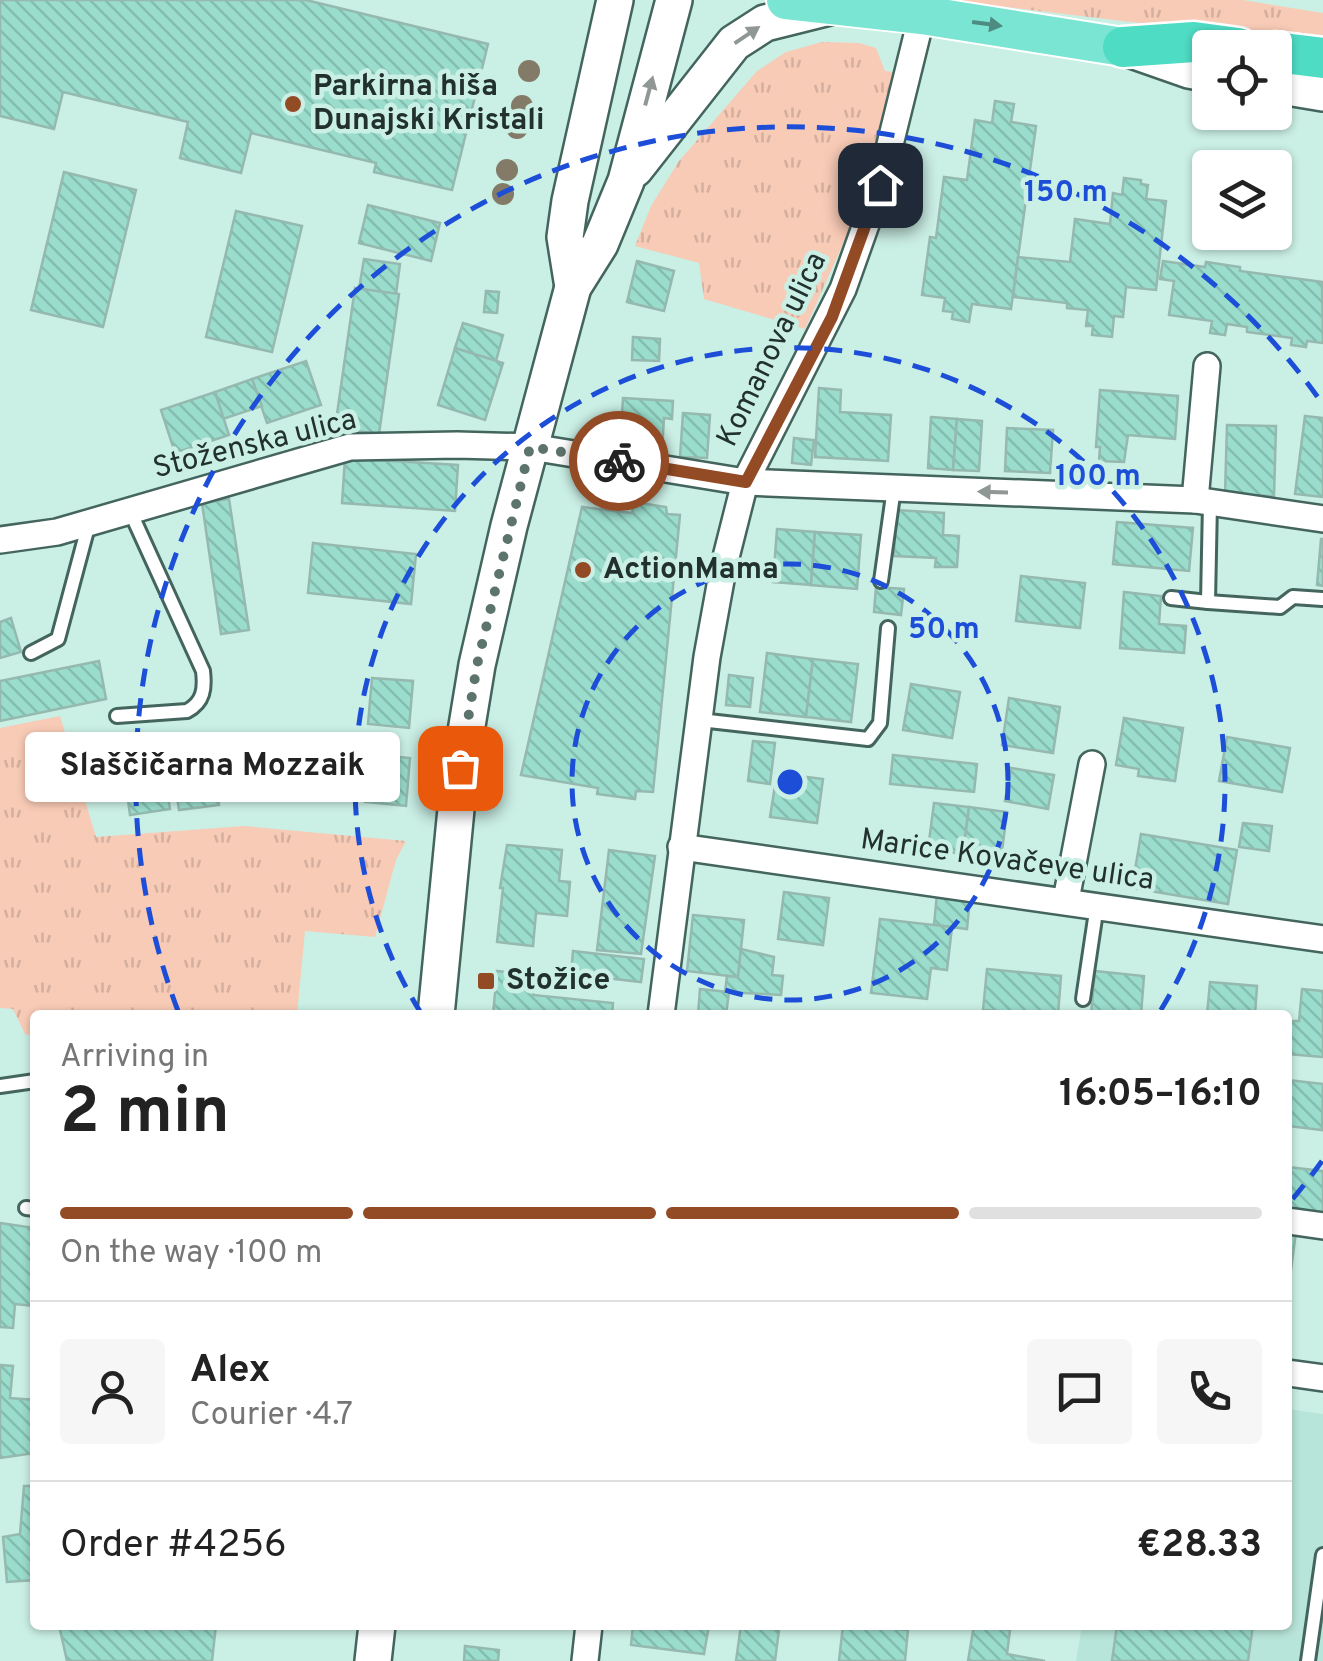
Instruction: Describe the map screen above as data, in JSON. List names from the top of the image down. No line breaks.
{"streets":{"street":["Komanova ulica","Stoženska ulica","Marice Kovačeve ulica"]},"crossings":[["Komanova ulica","Stoženska ulica"],["Komanova ulica","Marice Kovačeve ulica"]],"places":{"other":["Parkirna hiša Dunajski Kristali","ActionMama","Slaščičarna Mozzaik"],"transit":["Stožice"]},"page":{"bubble":"Slaščičarna Mozzaik","heading":["2 min","Arriving in","16:05–16:10"],"panel":["Alex","Courier · 4.7","Order #4256","€28.33"],"bar":"On the way · 100 m"},"rings":["150 m","100 m","50 m"]}
